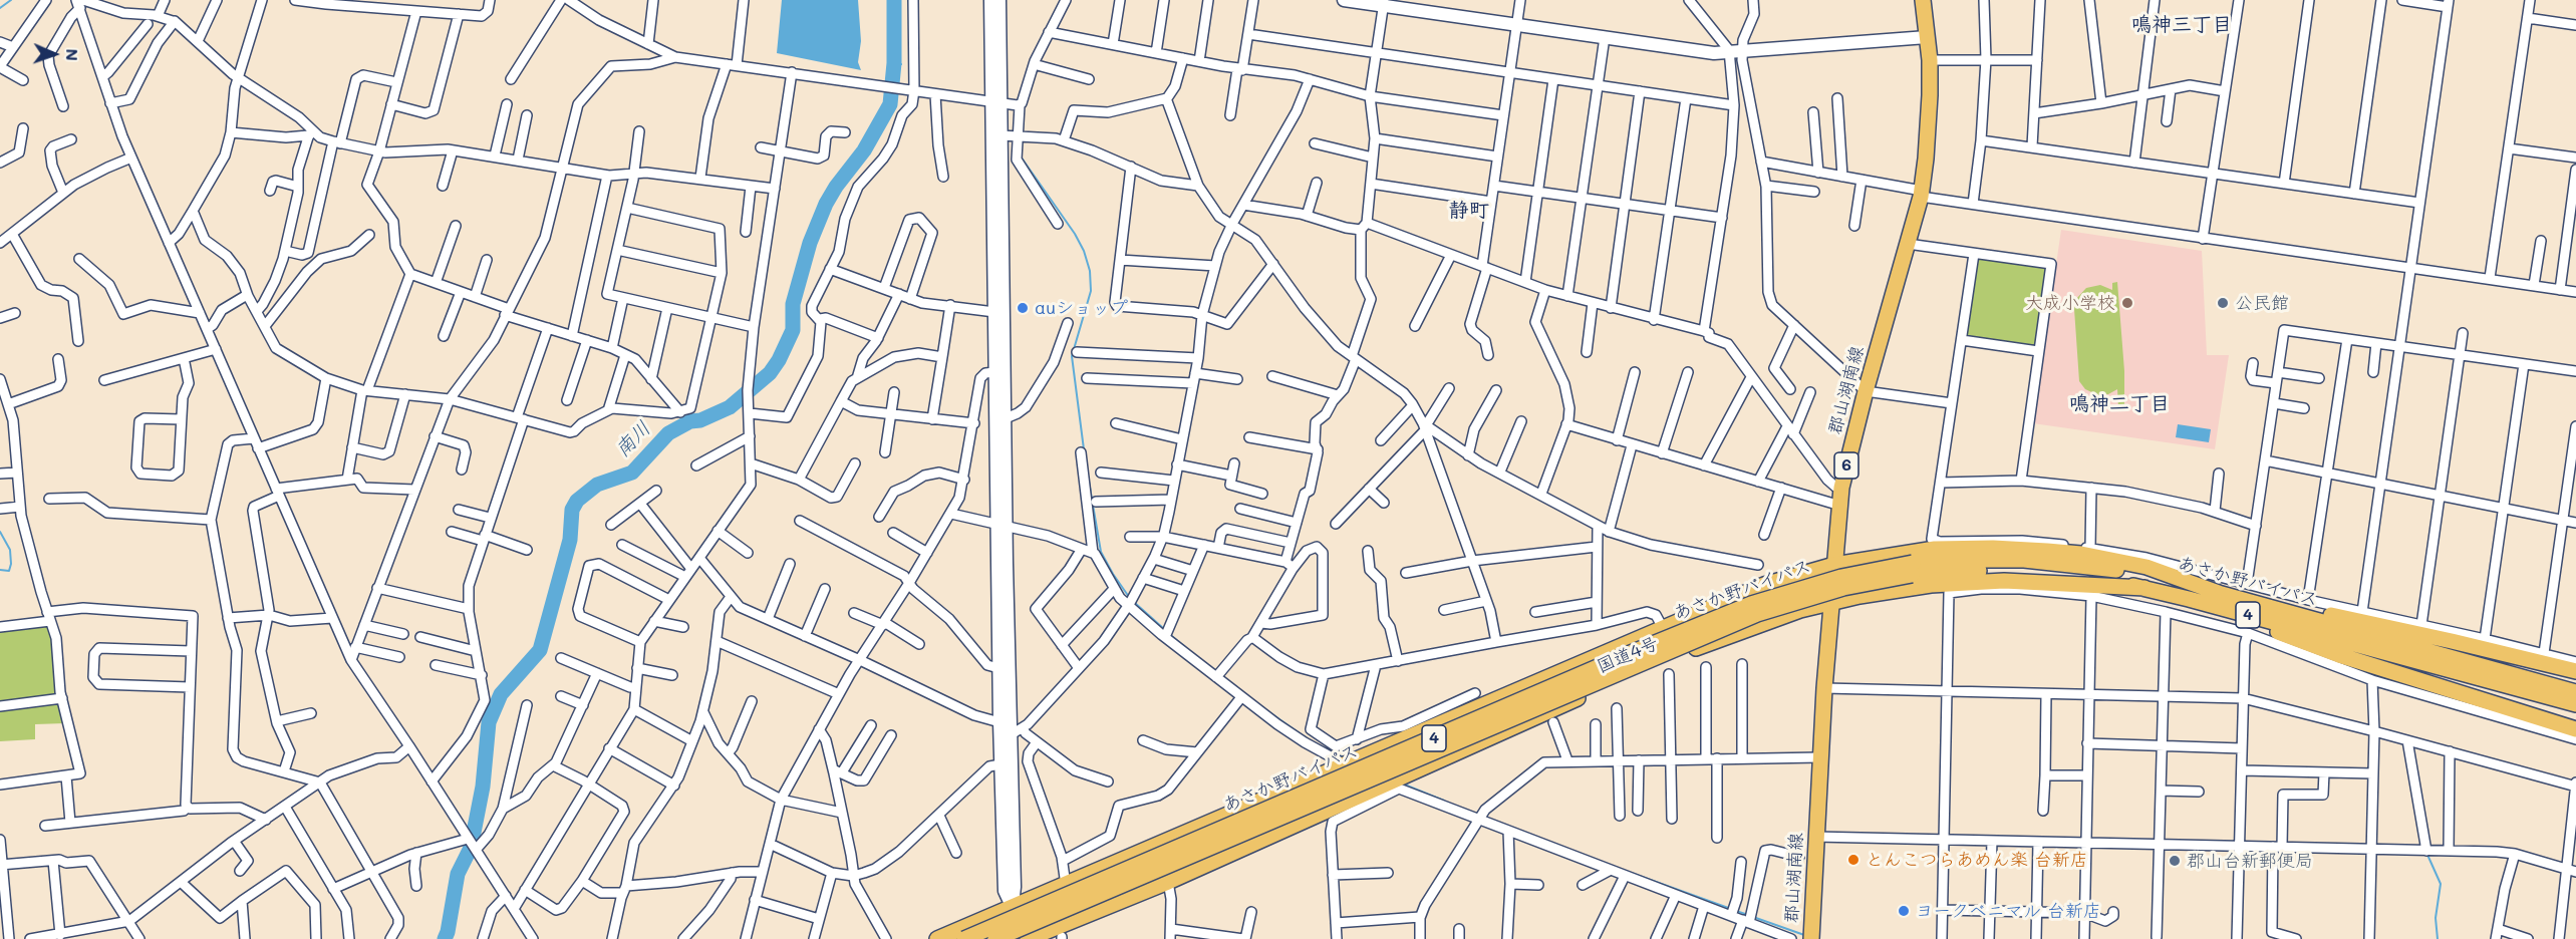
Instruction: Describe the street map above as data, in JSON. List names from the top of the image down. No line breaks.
{"streets":{"main road":["郡山湖南線","6","あさか野バイパス","4","国道4号"]},"crossings":[["郡山湖南線","4"],["郡山湖南線","国道4号"],["あさか野バイパス","国道4号"],["4","国道4号"]],"districts":["鳴神三丁目","静町","鳴神二丁目"],"water":["南川"],"places":["大成小学校","公民館","auショップ","とんこつらあめん楽 台新店","郡山台新郵便局","ヨークベニマル 台新店"],"north":"right"}
